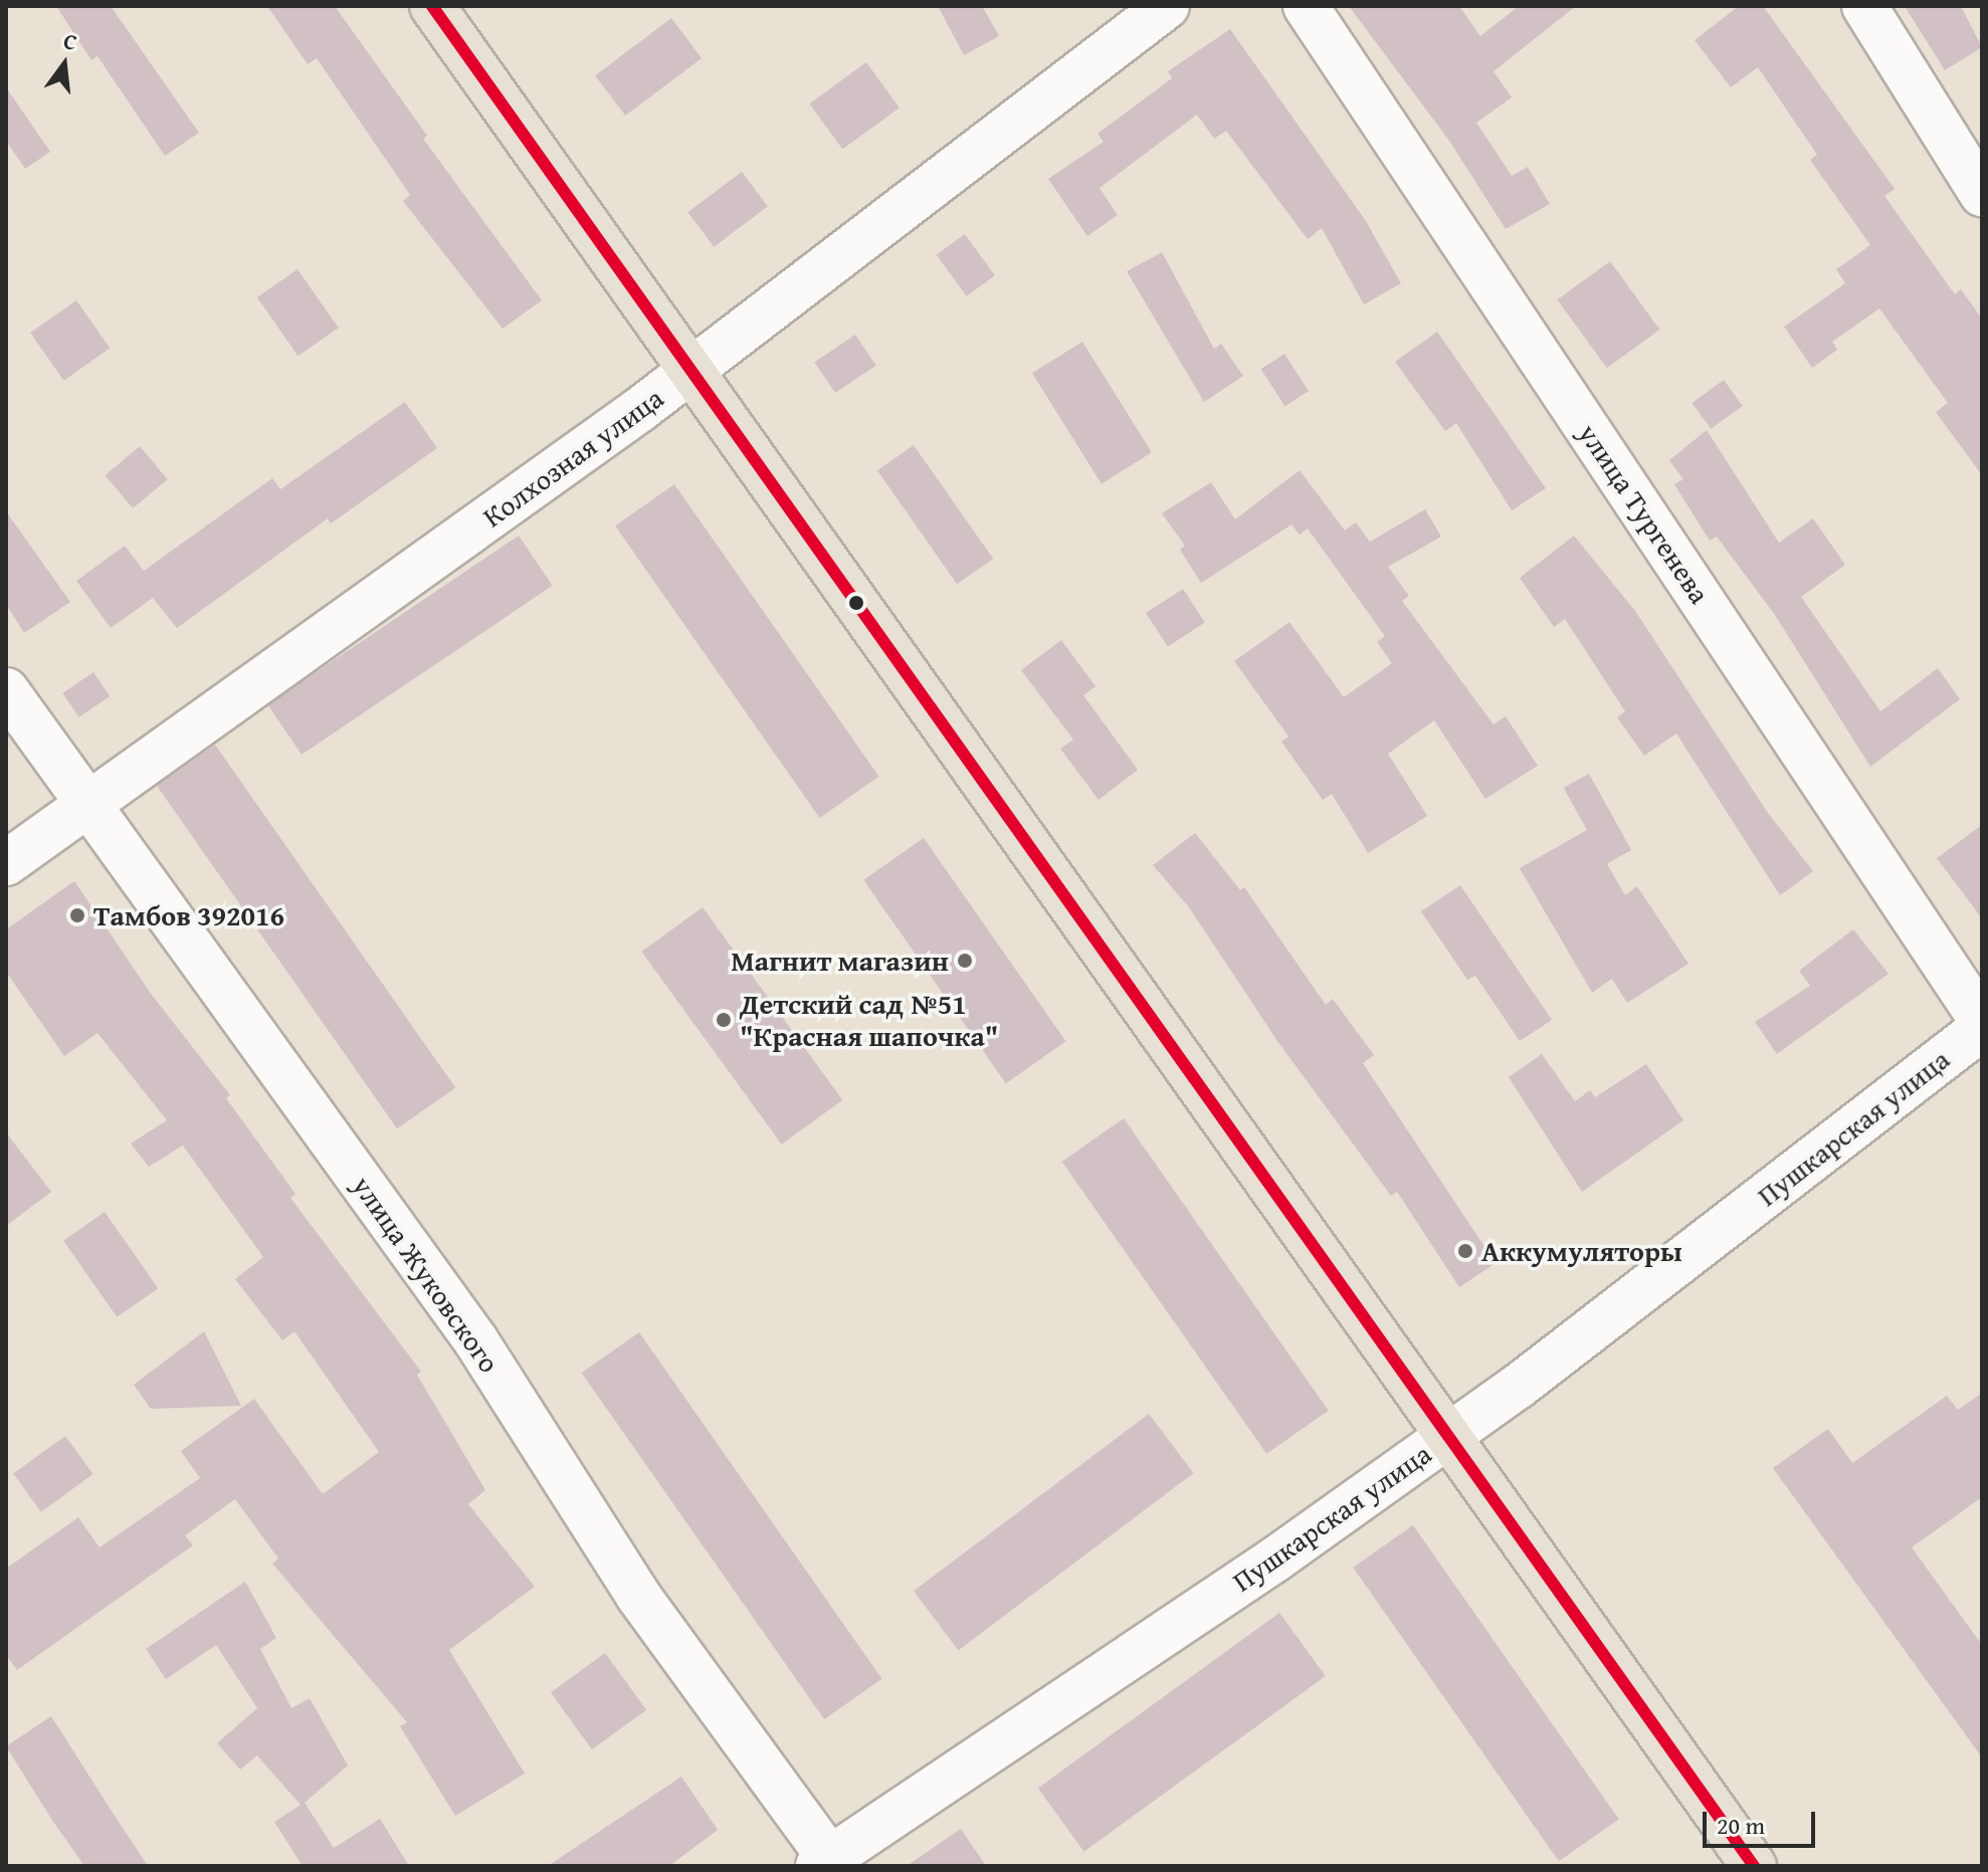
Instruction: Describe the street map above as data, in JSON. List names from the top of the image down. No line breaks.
{"streets":{"street":["Колхозная улица","улица Тургенева","Пушкарская улица","улица Жуковского"]},"crossings":[["Колхозная улица","улица Жуковского"],["Пушкарская улица","улица Жуковского"]],"places":["Тамбов 392016","Магнит магазин","Детский сад №51 \"Красная шапочка\"","Аккумуляторы"],"scale_bar":"20 m","north":"top"}
